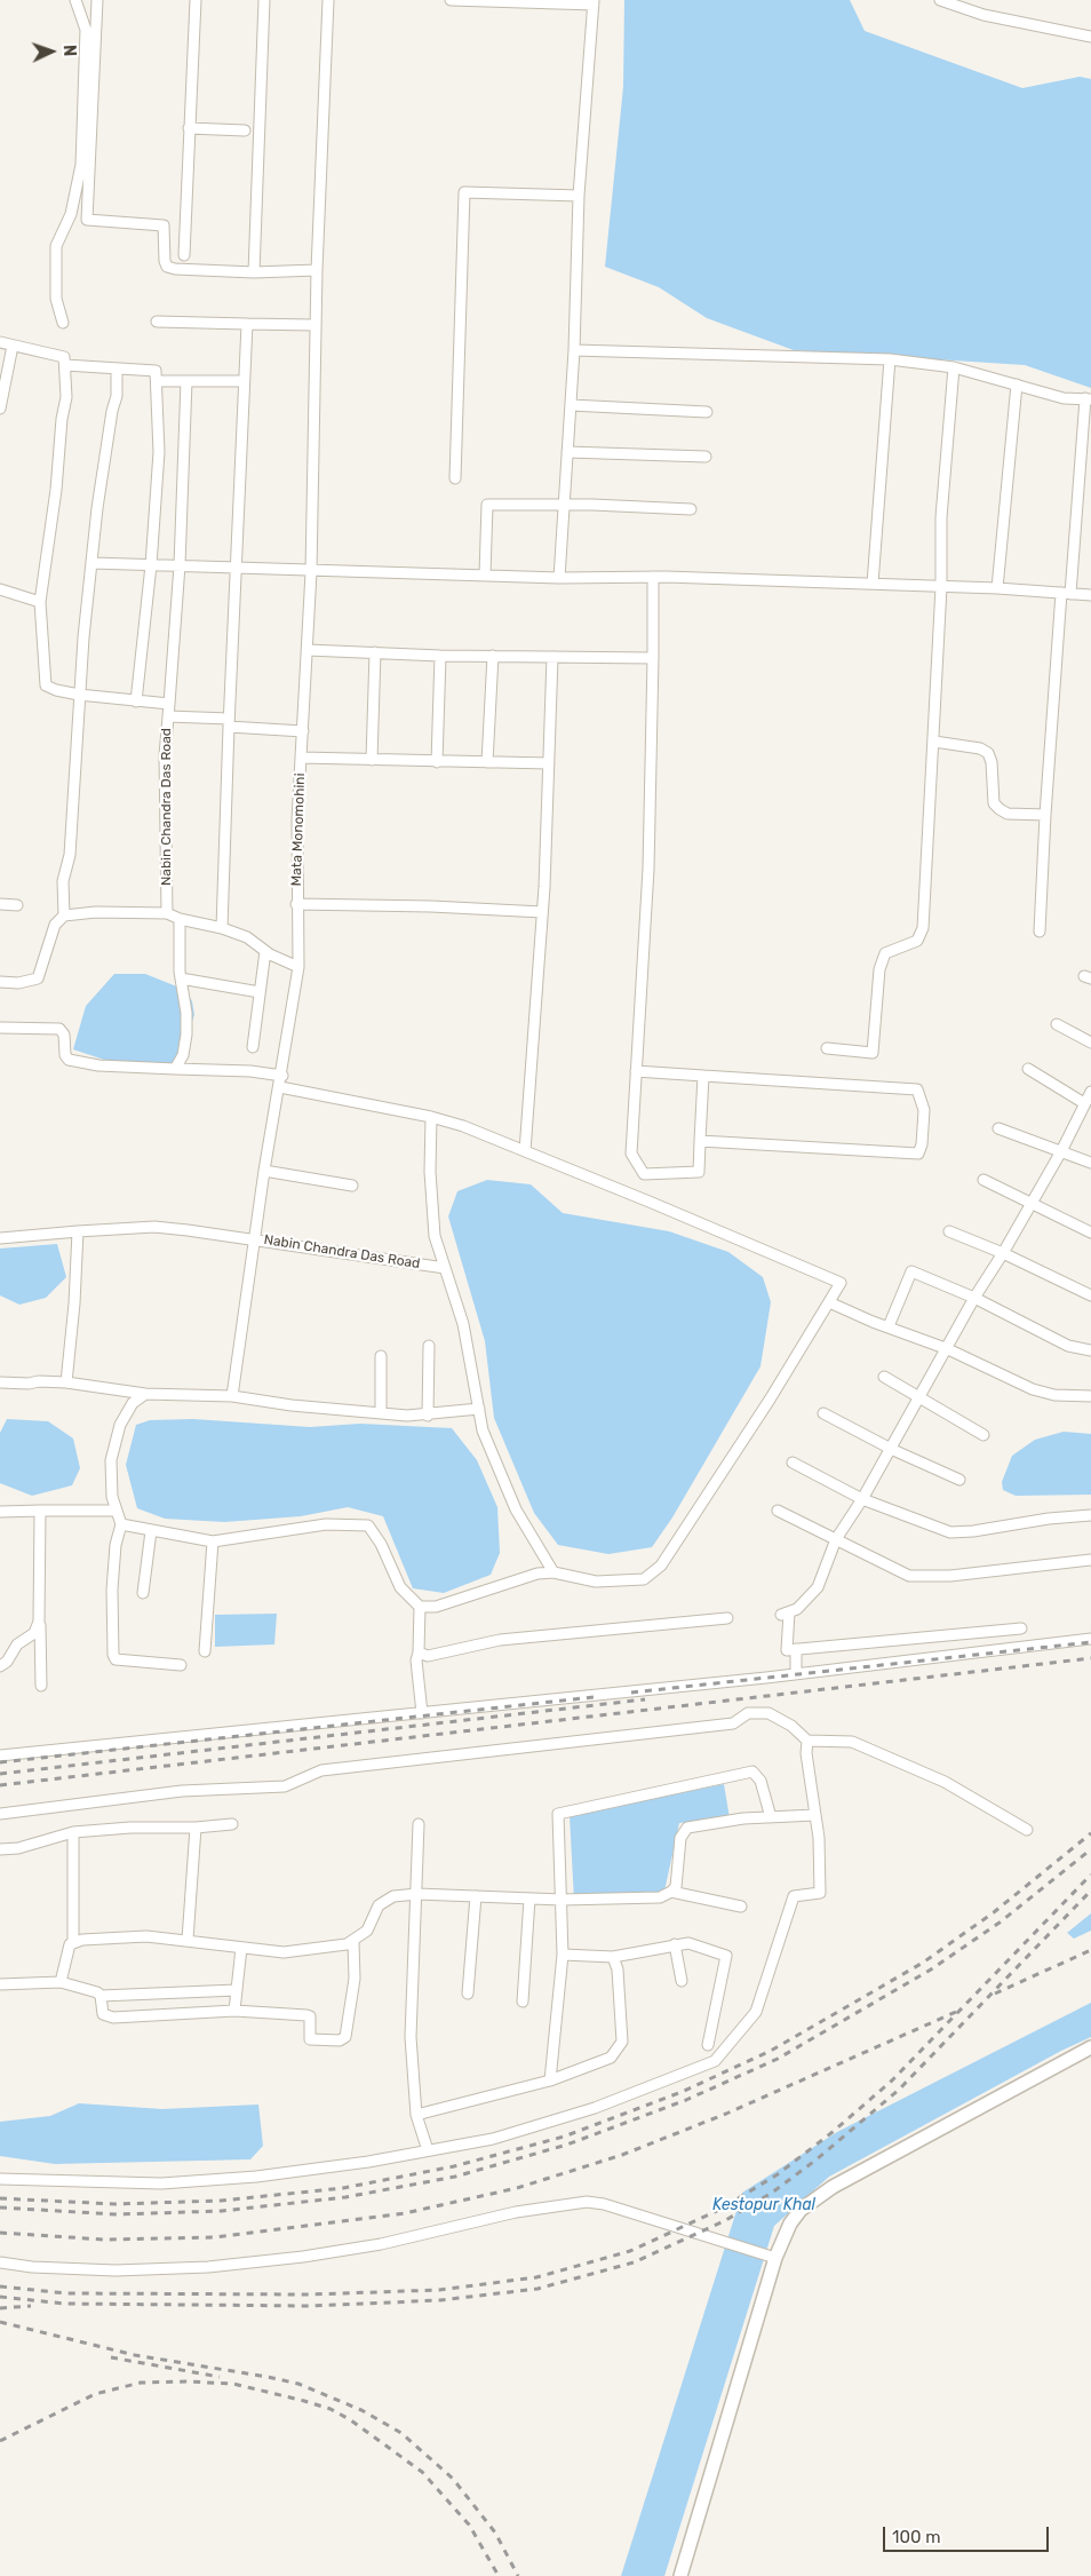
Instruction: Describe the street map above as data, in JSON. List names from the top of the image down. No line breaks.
{"streets":{"street":["Nabin Chandra Das Road","Mata Monomohini"]},"crossings":[["Nabin Chandra Das Road","Mata Monomohini"]],"water":["Kestopur Khal"],"scale_bar":"100 m","north":"right"}
